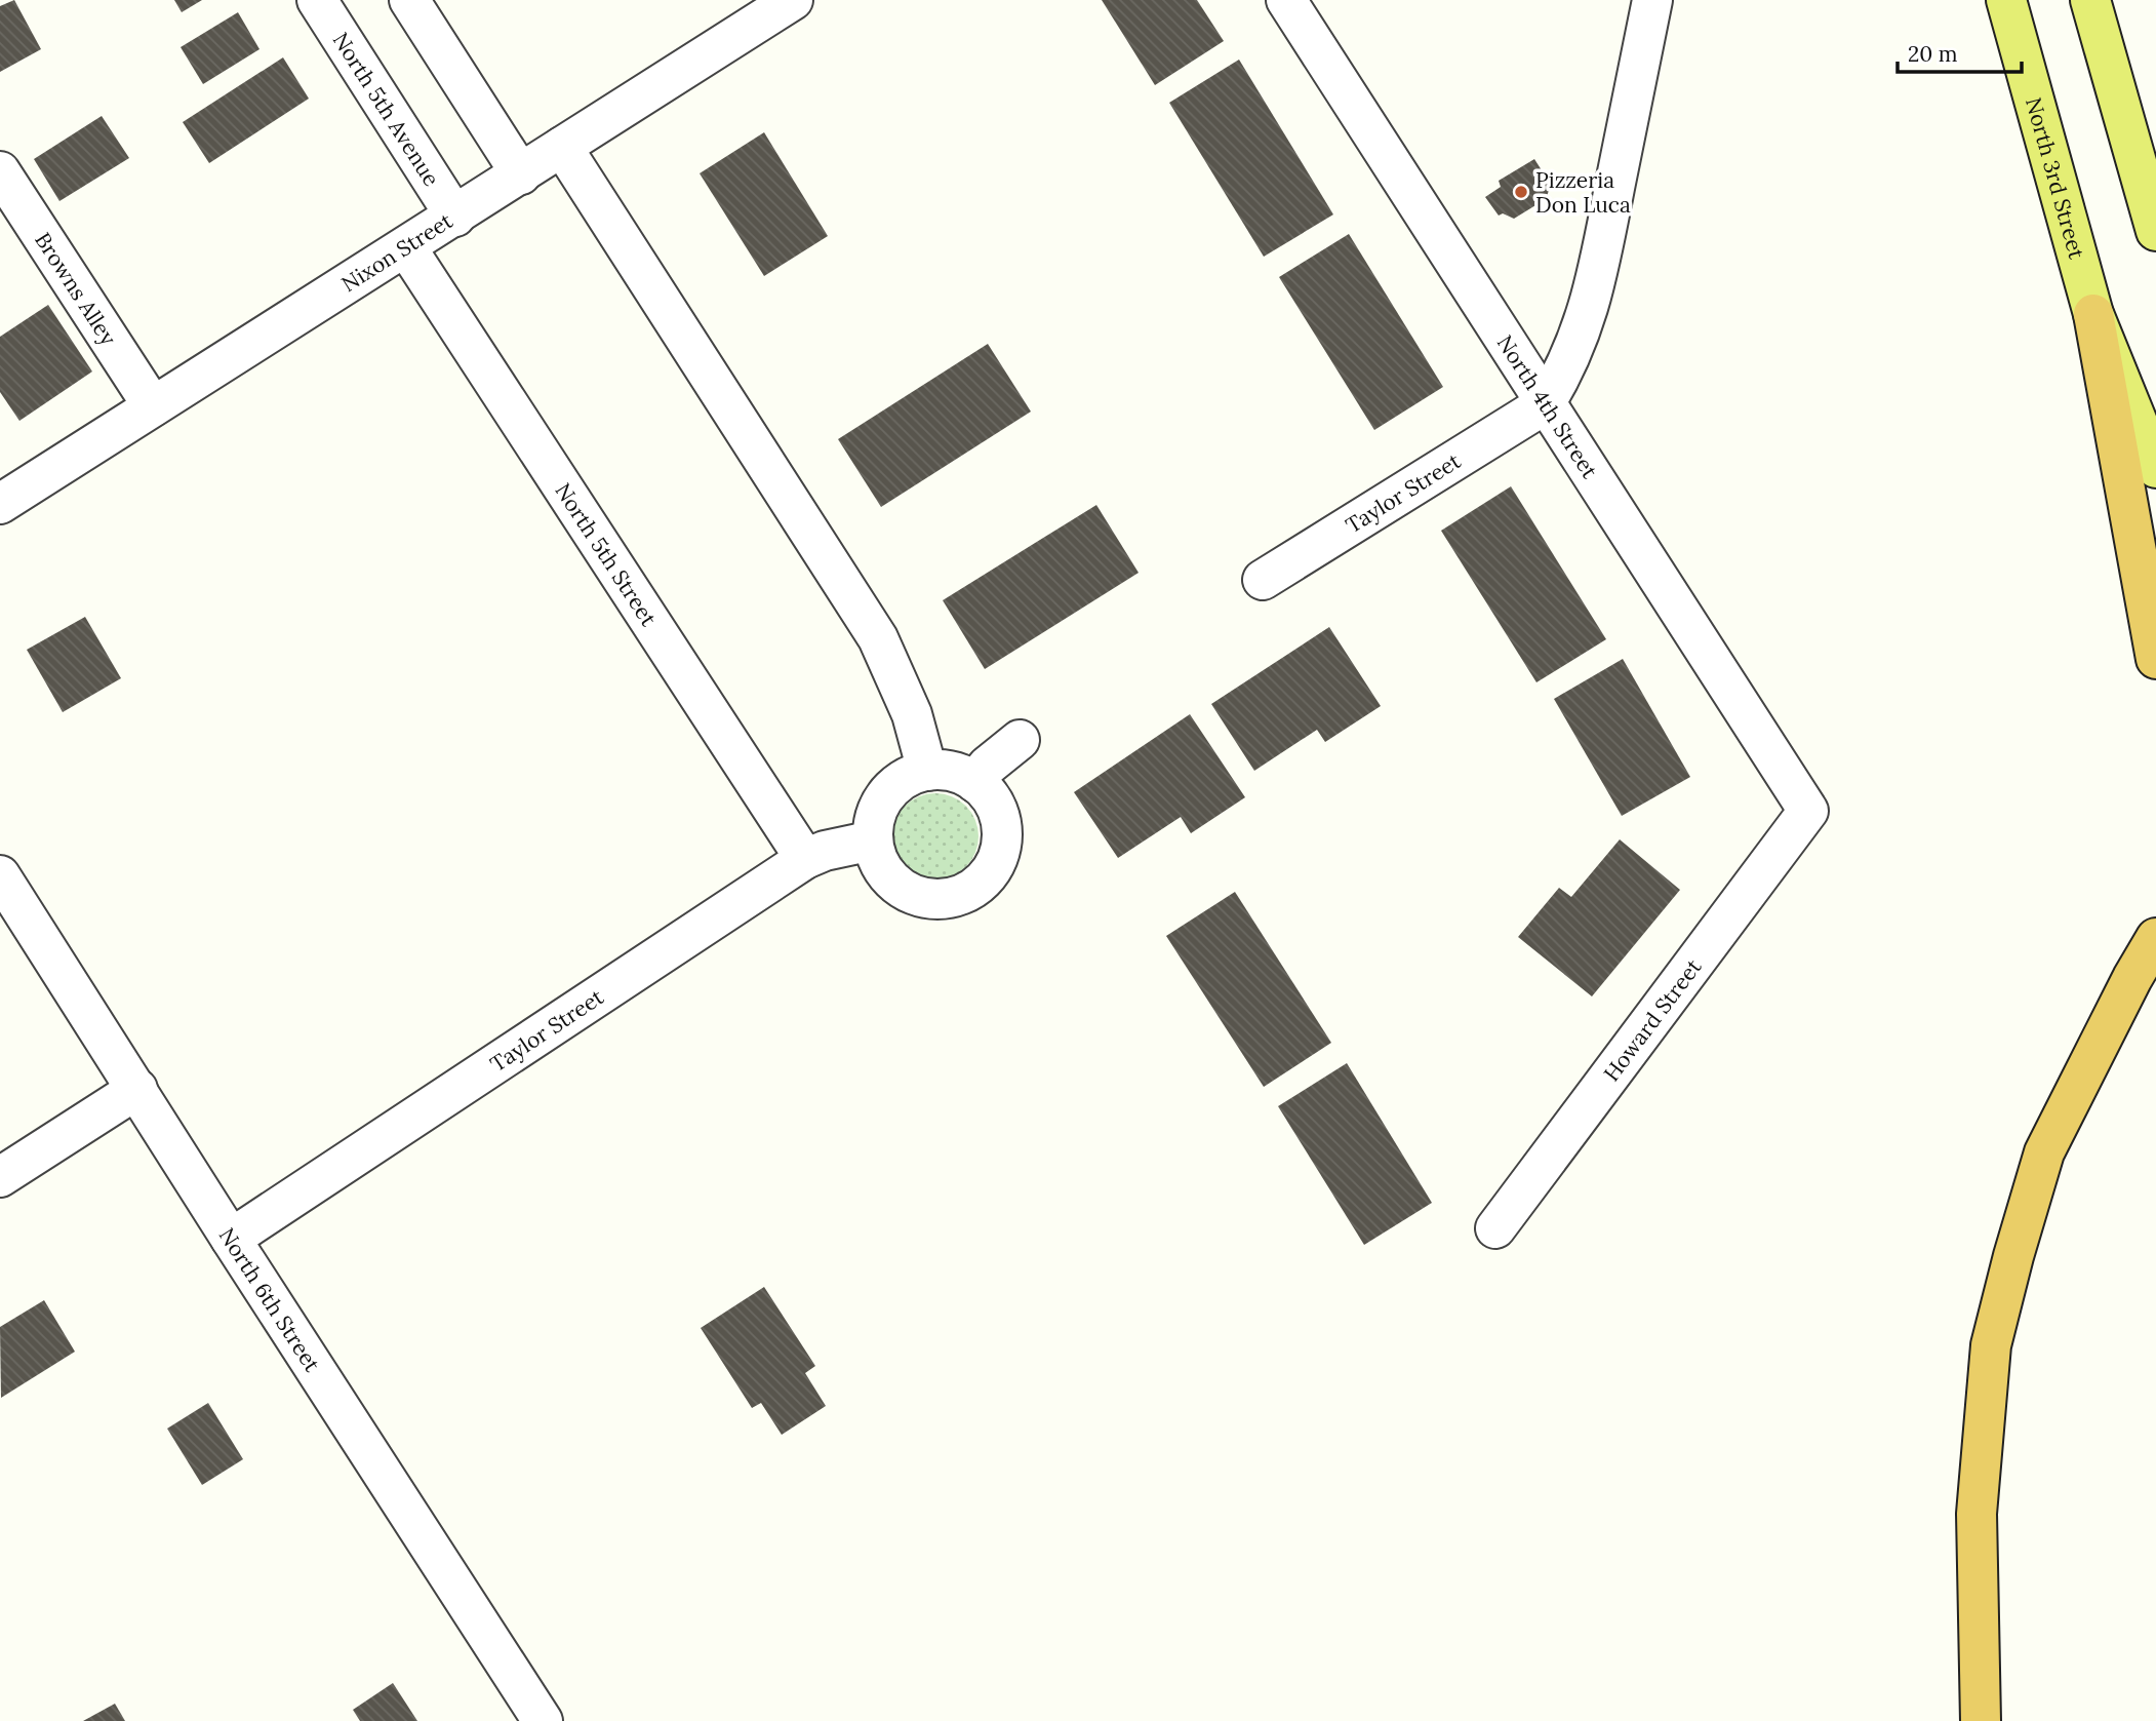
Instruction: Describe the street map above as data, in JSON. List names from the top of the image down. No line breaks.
{"streets":{"main road":["North 3rd Street"],"street":["North 5th Avenue","Nixon Street","Browns Alley","North 4th Street","Taylor Street","North 5th Street","Howard Street","North 6th Street"]},"crossings":[["North 5th Avenue","Nixon Street"],["Nixon Street","Browns Alley"],["Nixon Street","North 5th Street"],["North 4th Street","Taylor Street"],["North 4th Street","Howard Street"],["Taylor Street","North 5th Street"],["Taylor Street","North 6th Street"]],"places":["Pizzeria Don Luca"],"scale_bar":"20 m"}
